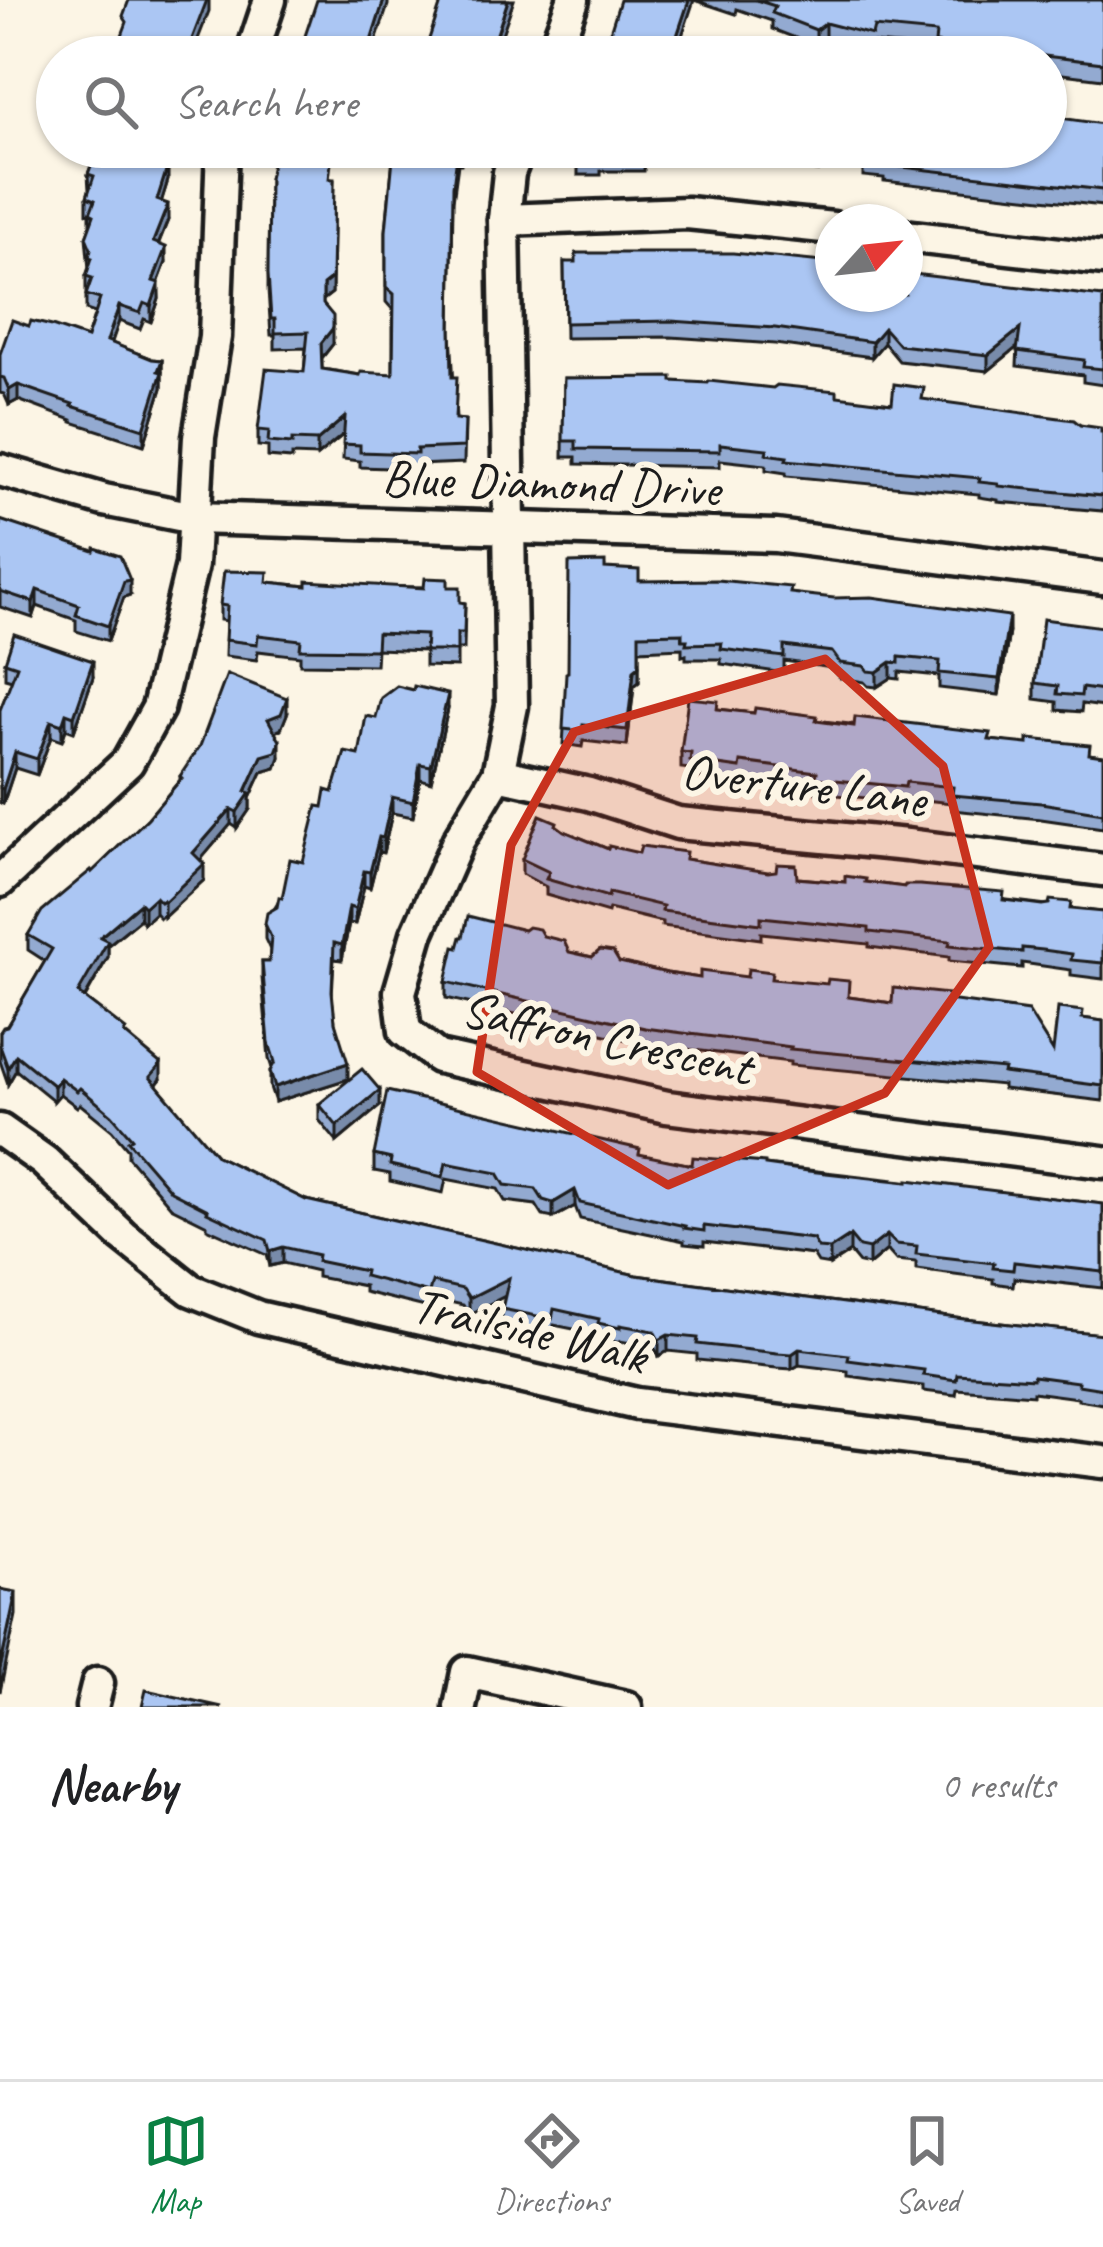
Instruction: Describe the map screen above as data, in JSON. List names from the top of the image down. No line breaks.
{"streets":{"street":["Blue Diamond Drive","Overture Lane","Saffron Crescent","Trailside Walk"]},"crossings":[["Blue Diamond Drive","Saffron Crescent"],["Overture Lane","Saffron Crescent"]],"north":"top right","page":{"search":"Search here","heading":["Nearby","0 results"],"nav":["Map","Directions","Saved"]}}
